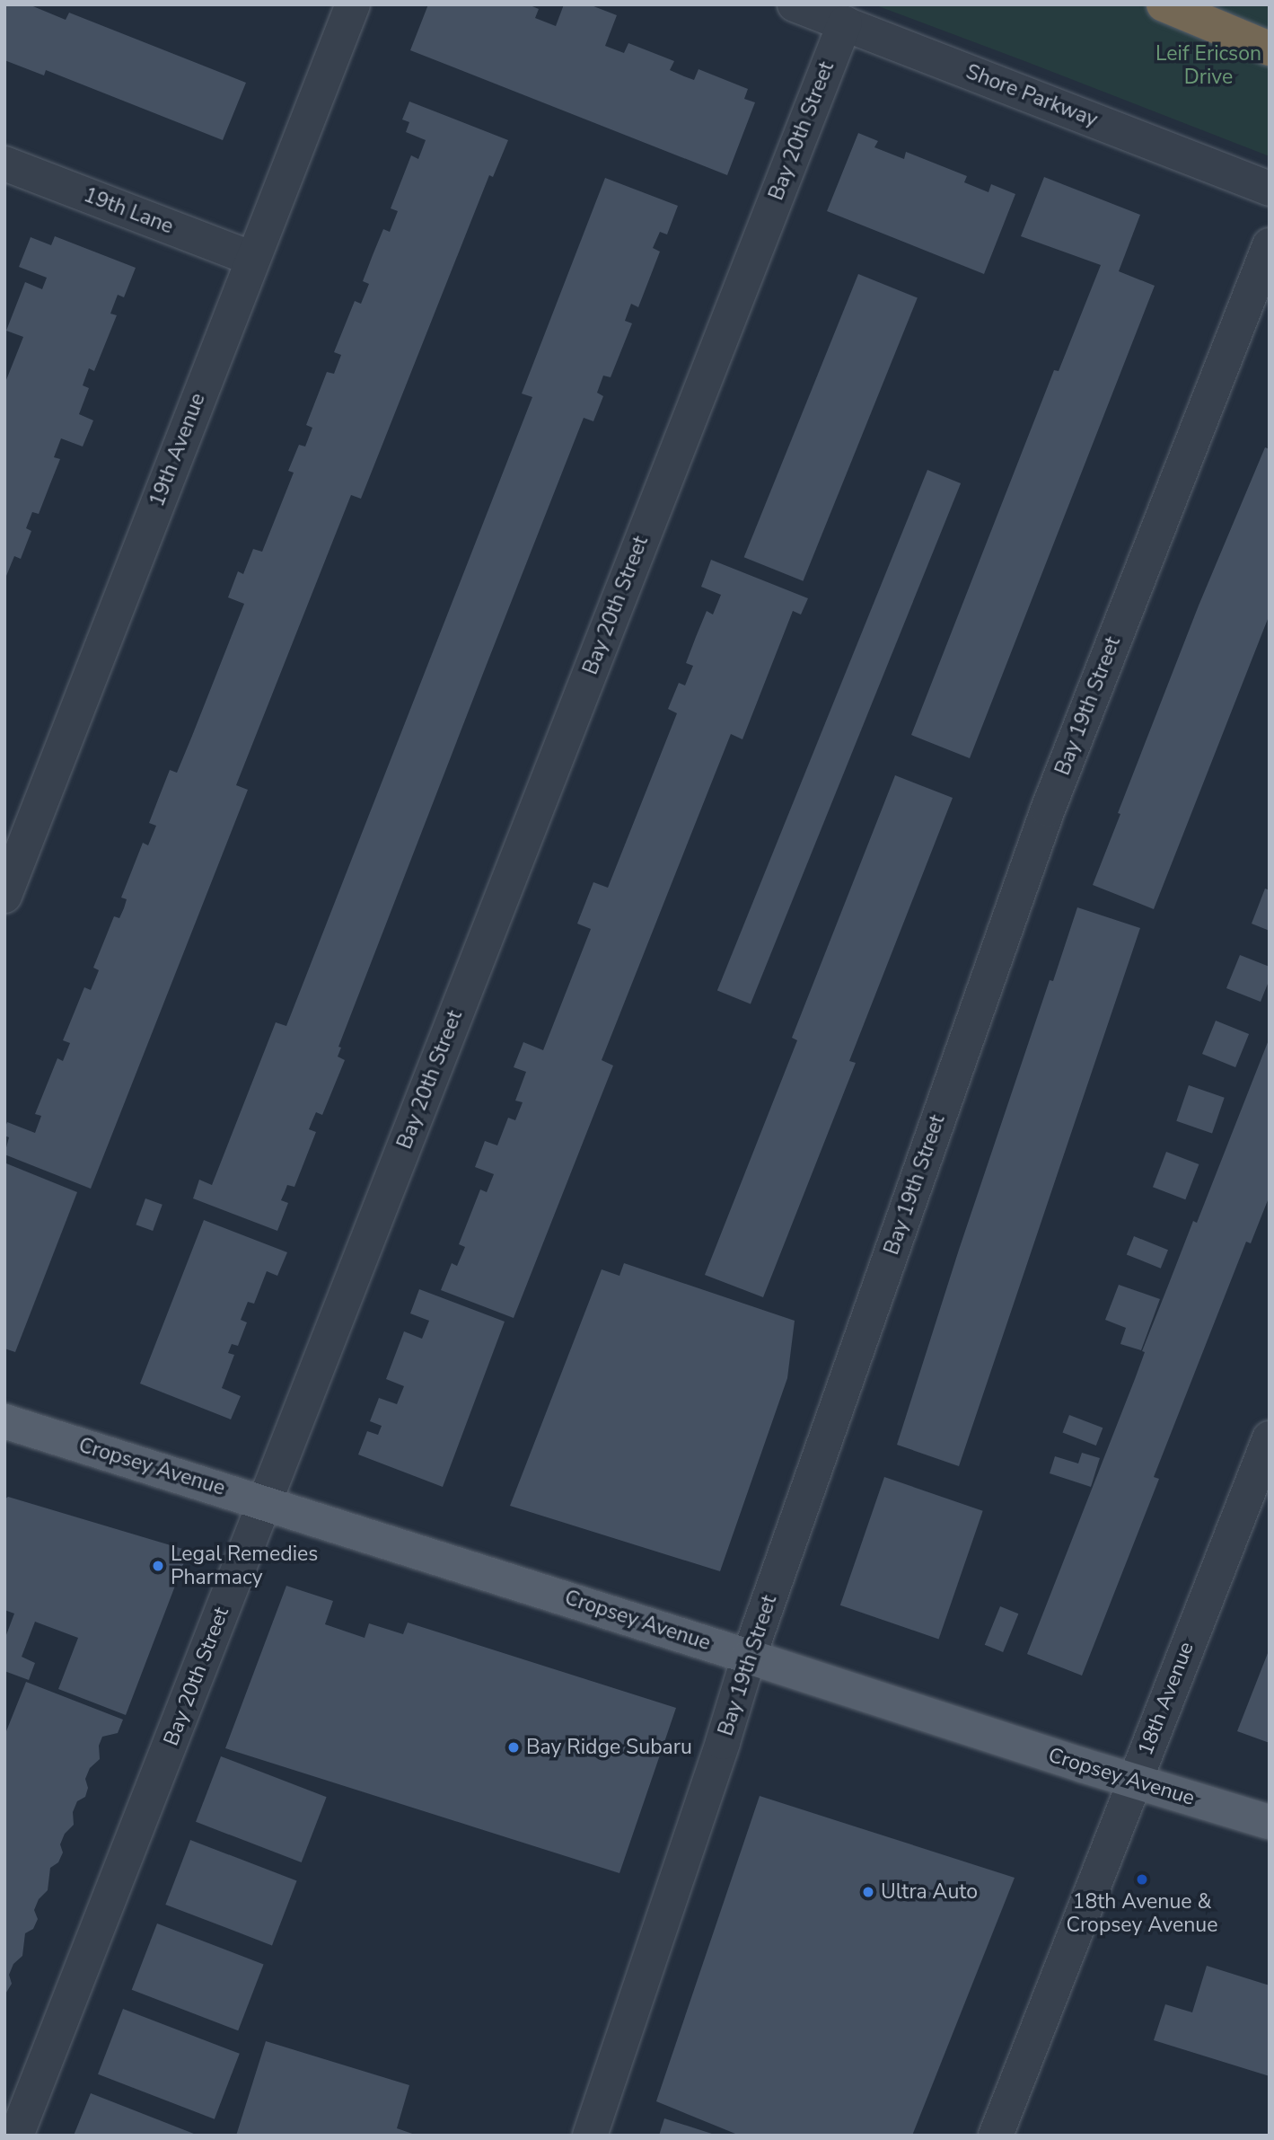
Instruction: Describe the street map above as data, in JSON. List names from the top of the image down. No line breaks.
{"streets":{"main road":["Cropsey Avenue"],"street":["Shore Parkway","Bay 20th Street","19th Lane","19th Avenue","Bay 19th Street","18th Avenue"]},"crossings":[["Shore Parkway","Bay 20th Street"],["Bay 20th Street","Cropsey Avenue"],["19th Lane","19th Avenue"],["Bay 19th Street","Cropsey Avenue"],["Cropsey Avenue","18th Avenue"]],"parks":["Leif Ericson Drive"],"places":["Legal Remedies Pharmacy","Bay Ridge Subaru","18th Avenue & Cropsey Avenue","Ultra Auto"]}
